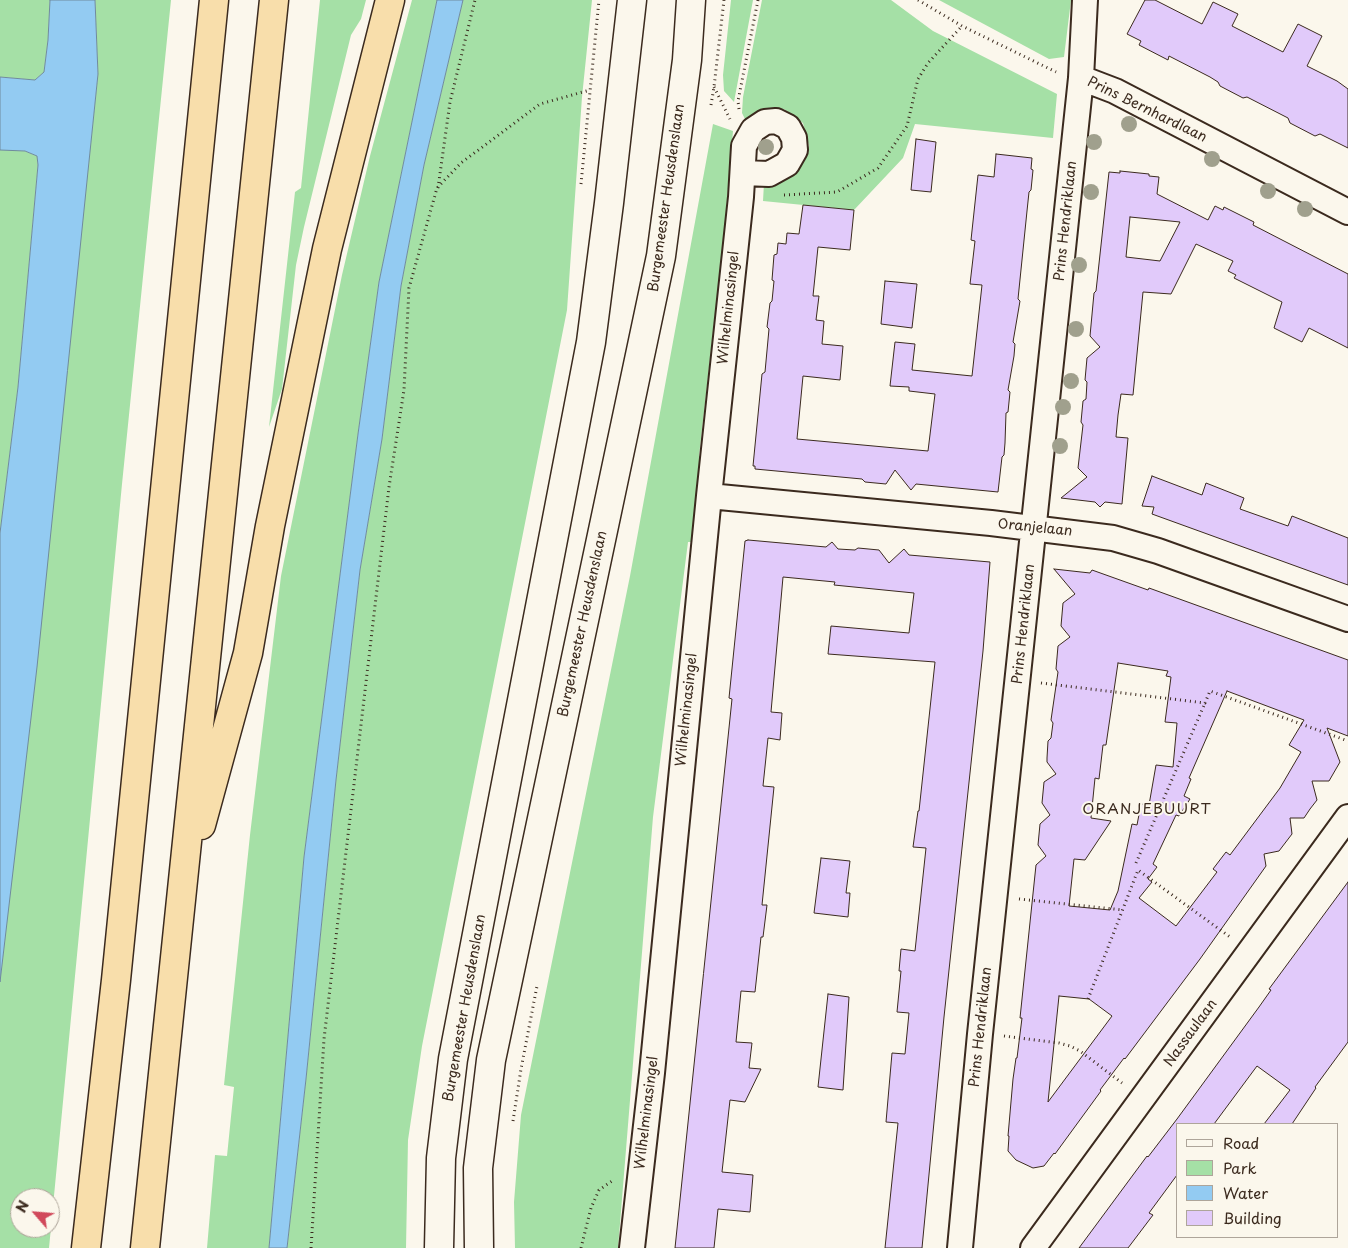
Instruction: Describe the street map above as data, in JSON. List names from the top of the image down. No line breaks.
{"streets":{"main road":["Burgemeester Heusdenslaan"],"street":["Prins Bernhardlaan","Prins Hendriklaan","Wilhelminasingel","Oranjelaan","Nassaulaan"]},"crossings":[["Prins Bernhardlaan","Prins Hendriklaan"],["Prins Hendriklaan","Oranjelaan"],["Wilhelminasingel","Oranjelaan"]],"districts":["ORANJEBUURT"],"legend":["Road","Park","Water","Building"],"north":"top left"}
